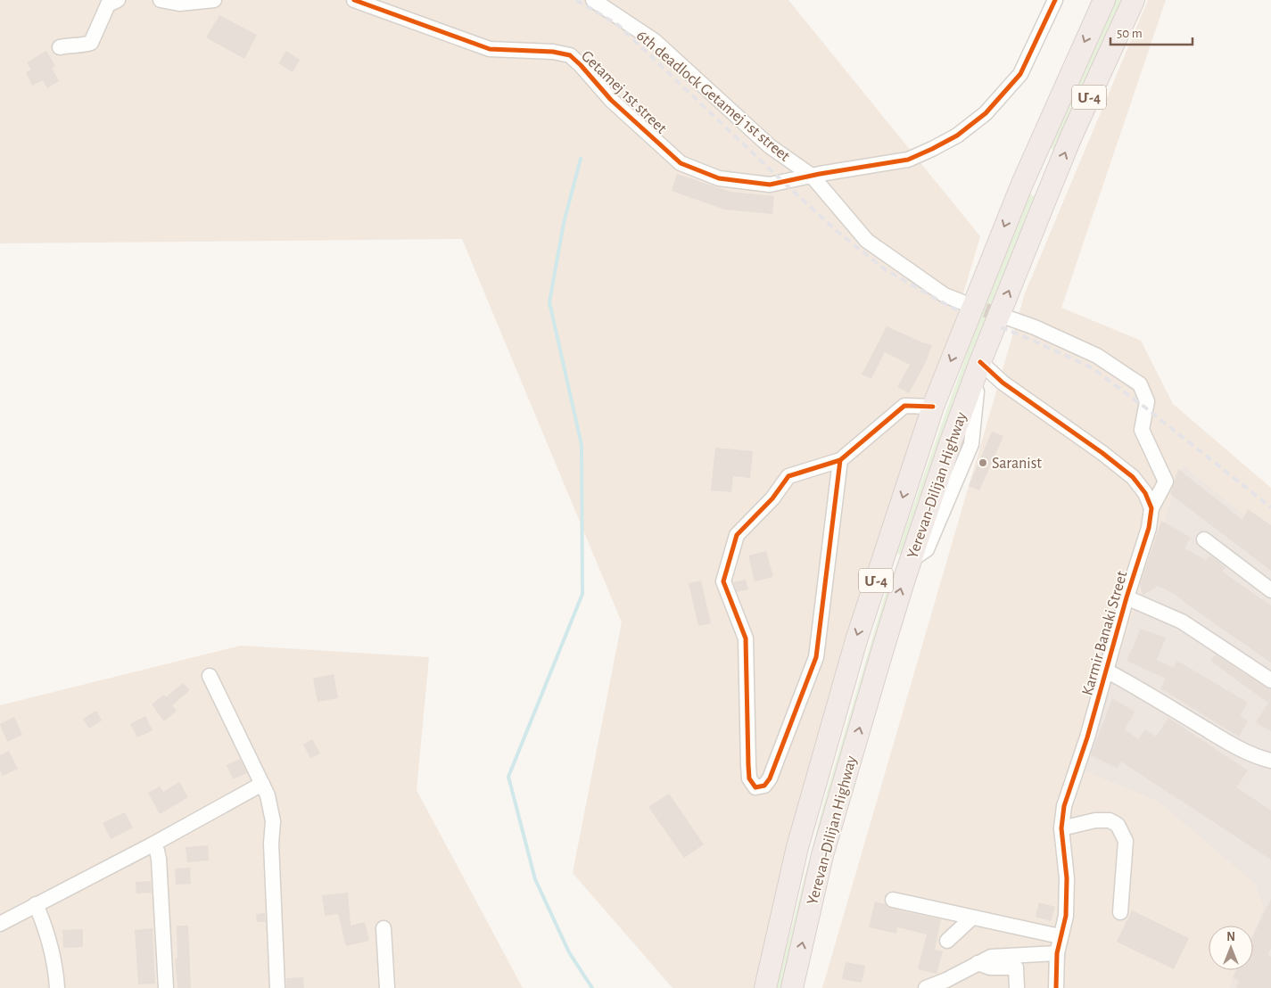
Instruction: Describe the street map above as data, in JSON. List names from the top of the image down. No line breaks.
{"streets":{"highway":["Մ-4","Yerevan-Dilijan Highway"],"street":["Getamej 1st street","6th deadlock Getamej 1st street","Karmir Banaki Street"]},"crossings":[["Getamej 1st street","6th deadlock Getamej 1st street"]],"places":["Saranist"],"scale_bar":"50 m","north":"top"}
